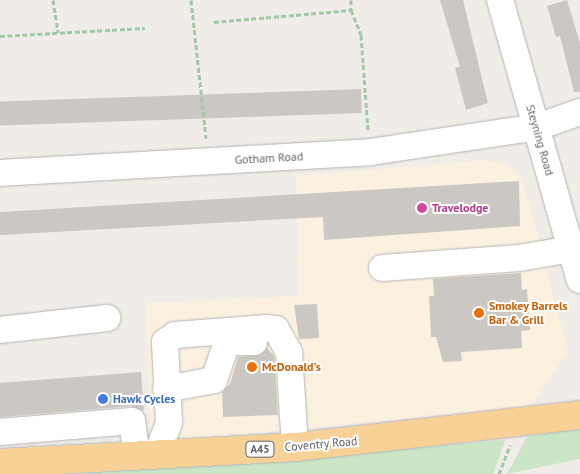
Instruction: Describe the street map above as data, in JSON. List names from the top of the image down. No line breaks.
{"streets":{"highway":["Coventry Road","A45"],"street":["Steyning Road","Gotham Road"]},"crossings":[["Steyning Road","Gotham Road"]],"places":["Travelodge","Smokey Barrels Bar & Grill","McDonald's","Hawk Cycles"]}
